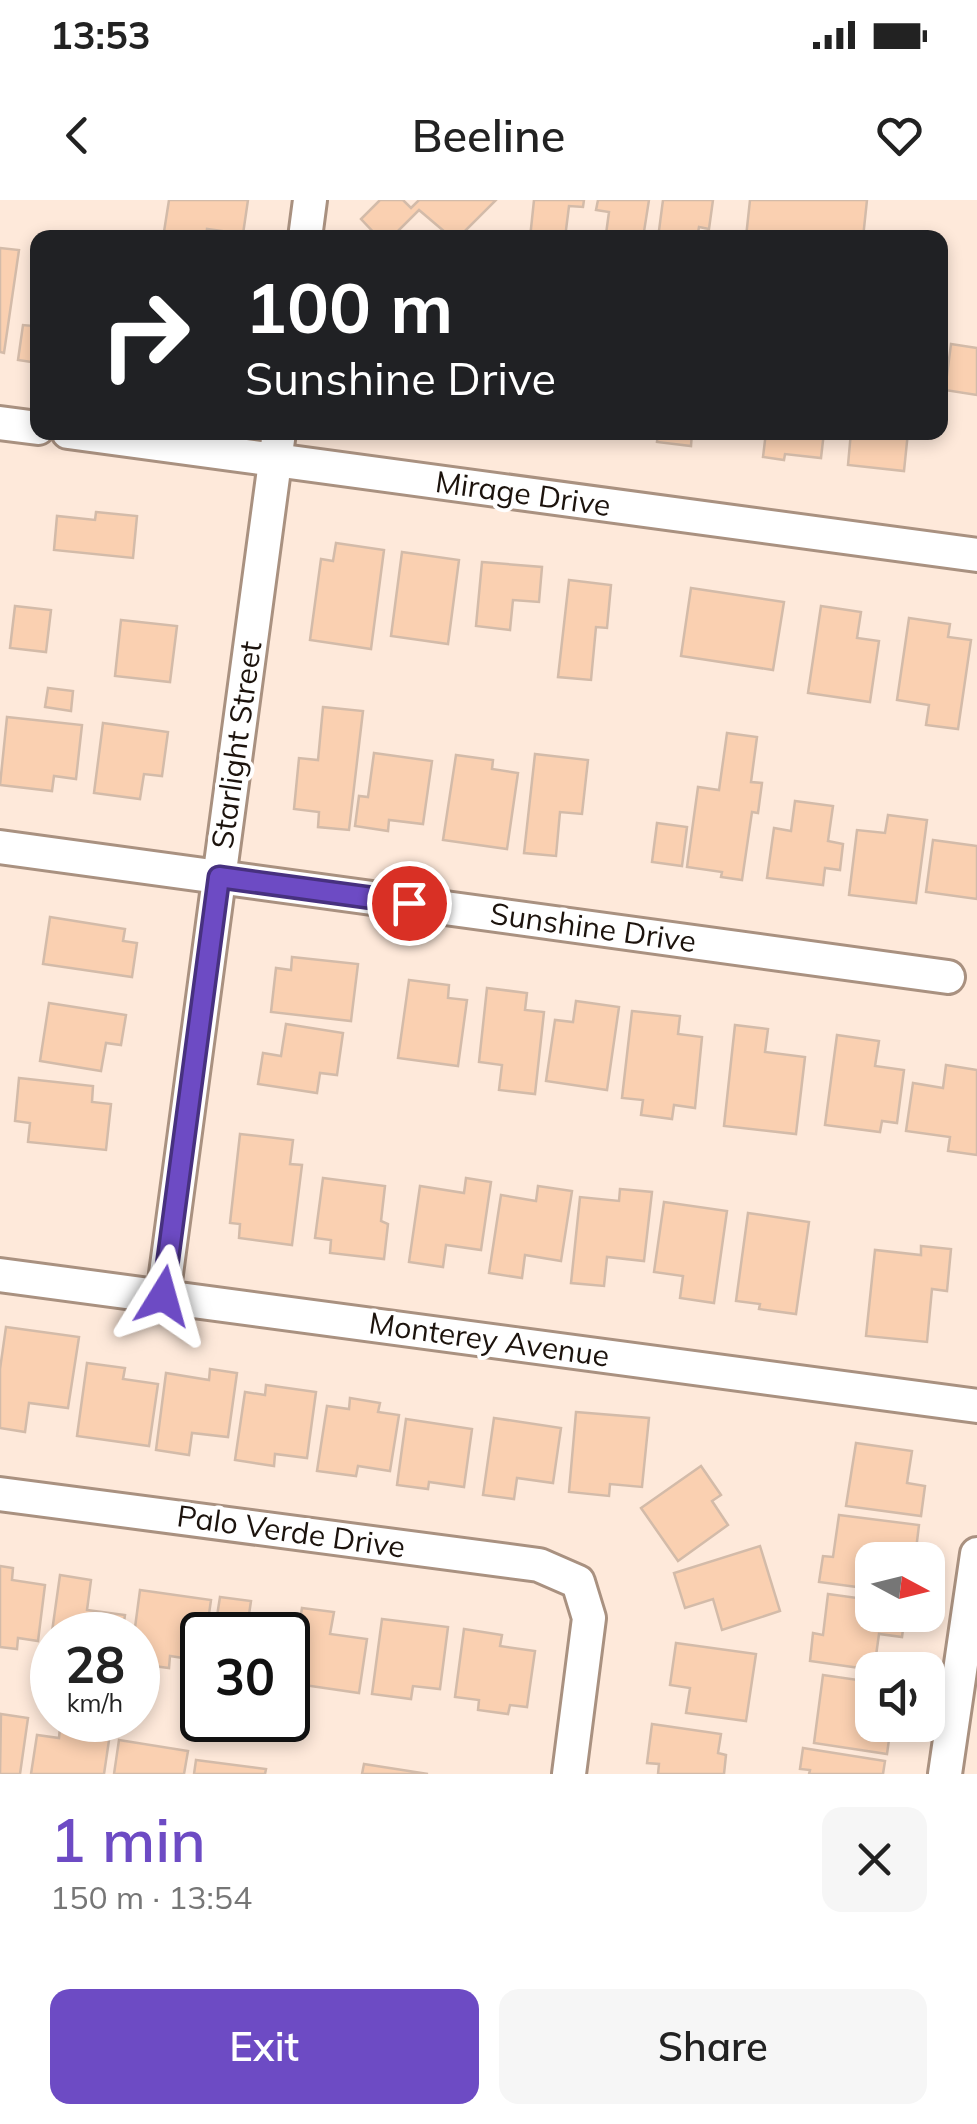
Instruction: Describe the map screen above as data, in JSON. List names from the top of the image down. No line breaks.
{"streets":{"street":["Mirage Drive","Starlight Street","Sunshine Drive","Monterey Avenue","Palo Verde Drive"]},"crossings":[["Mirage Drive","Starlight Street"],["Starlight Street","Sunshine Drive"],["Starlight Street","Monterey Avenue"]],"north":"right","page":{"status":"13:53","header":"Beeline","turn":["100 m","Sunshine Drive"],"speed":"28 km/h","limit":"30","heading":["1 min","150 m · 13:54"],"buttons":["Exit","Share"]}}
